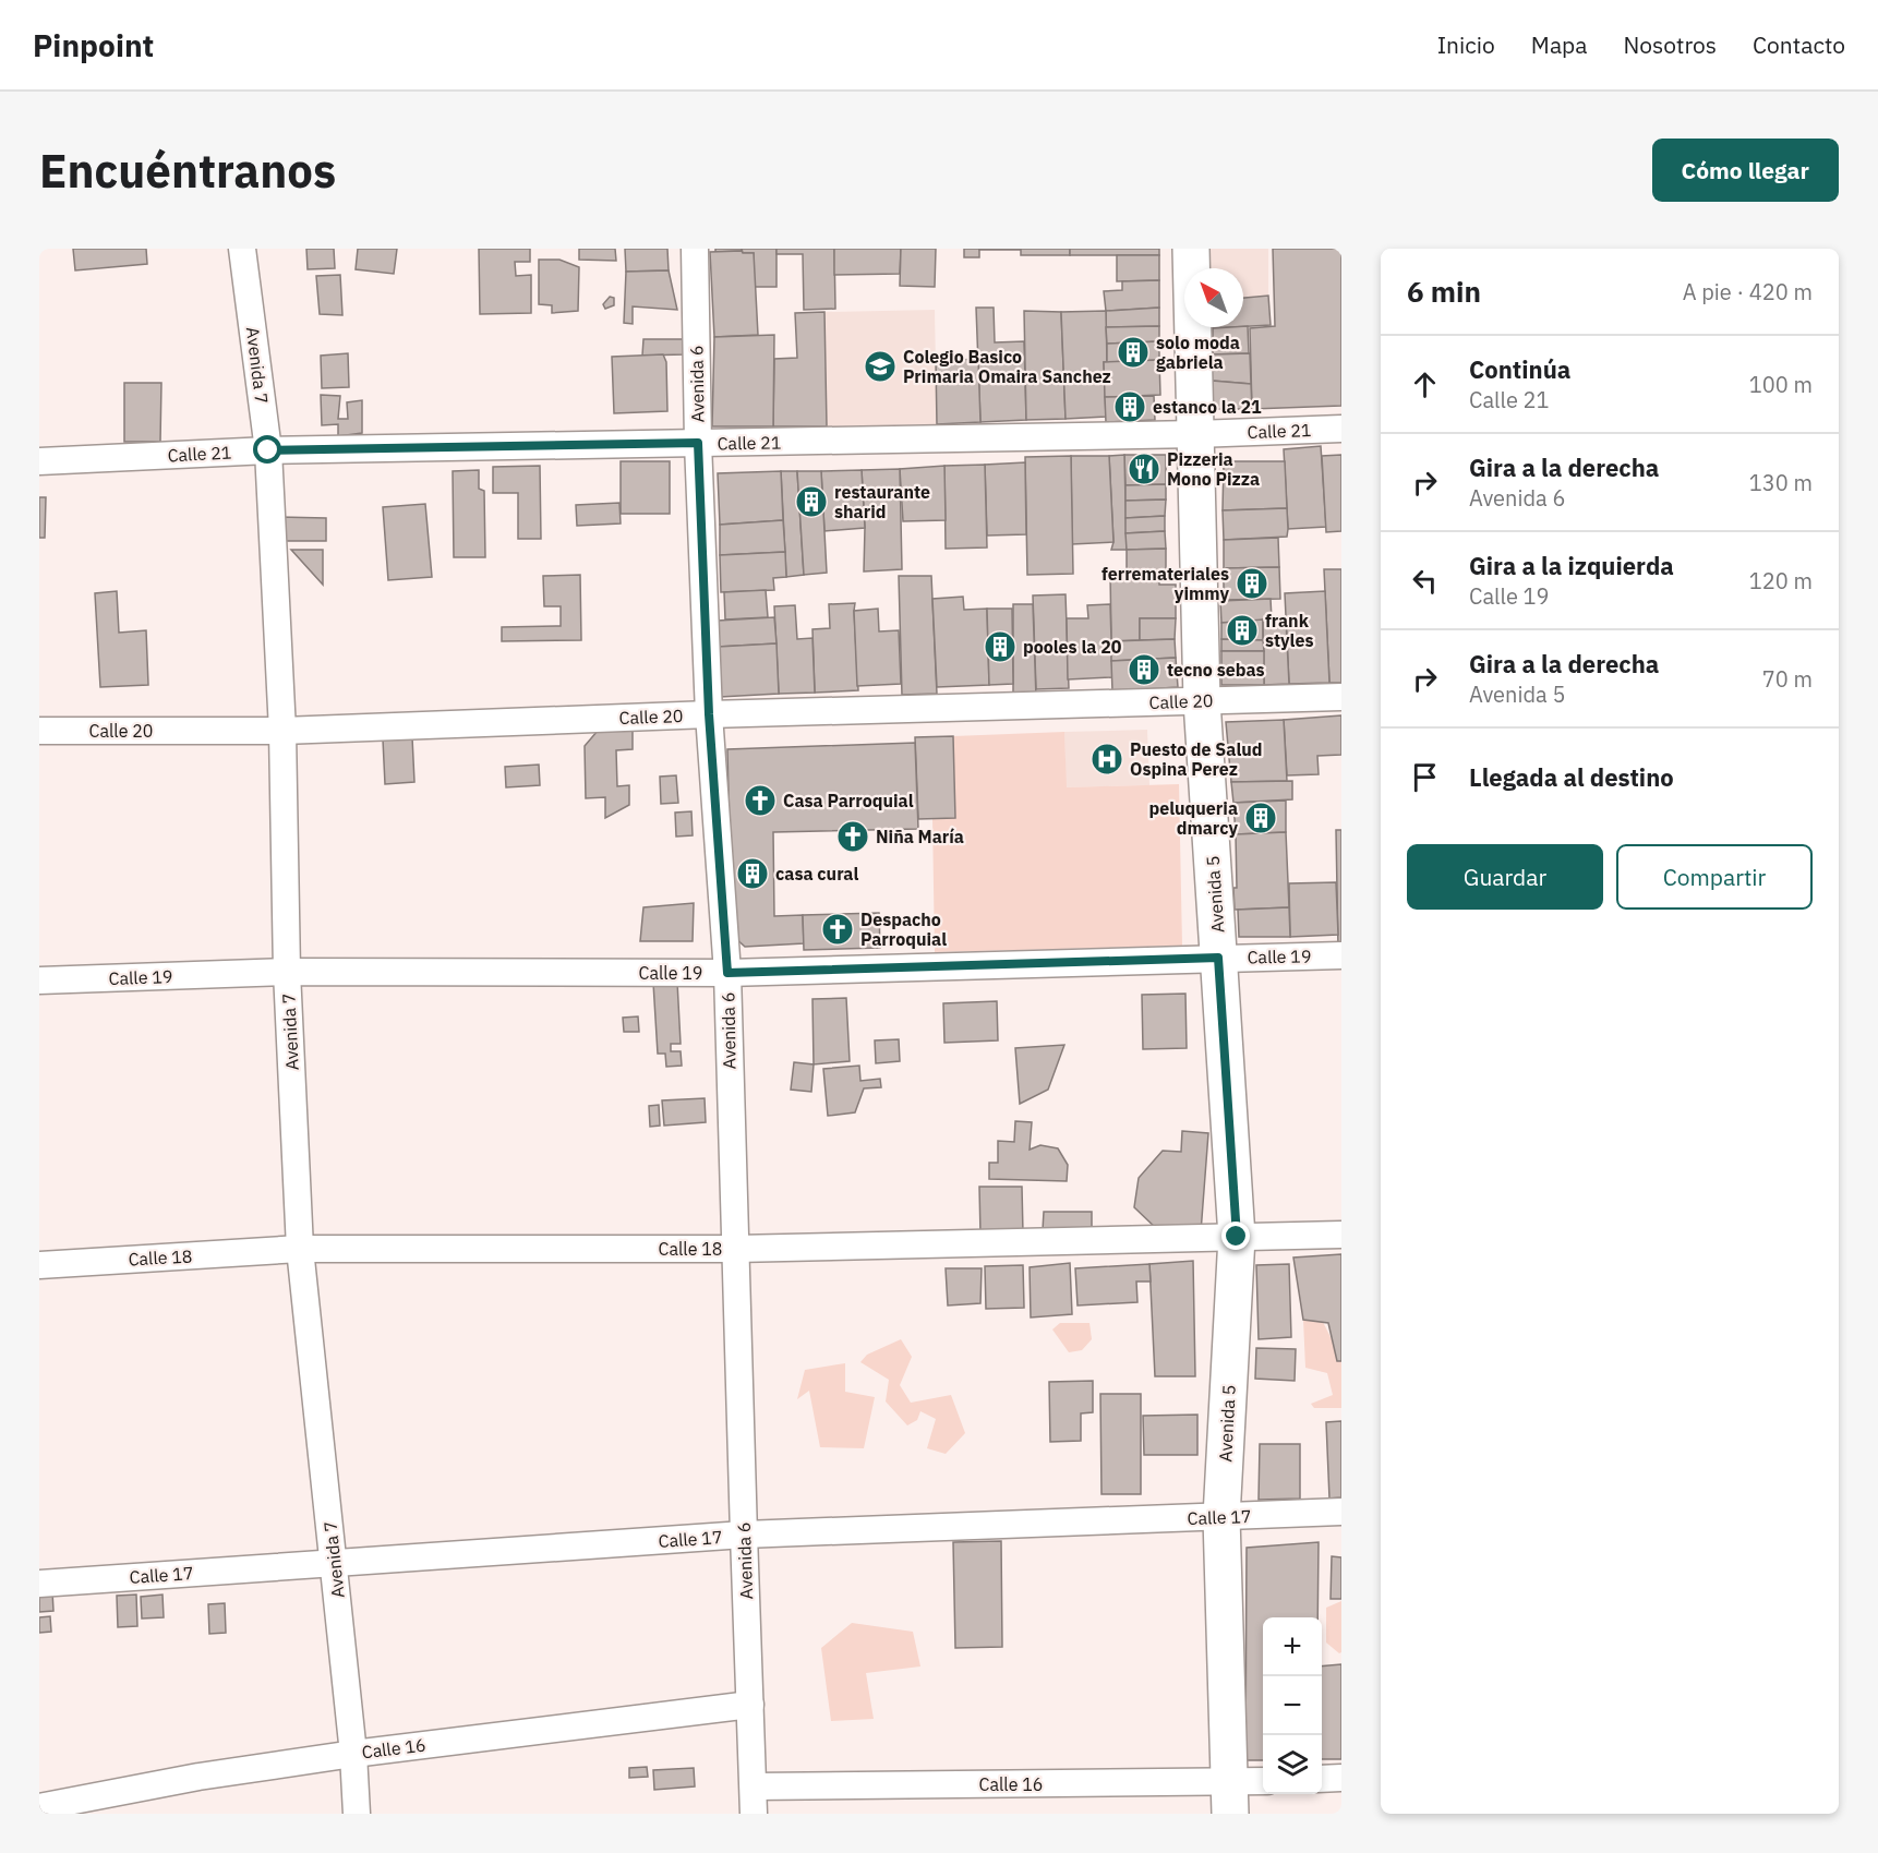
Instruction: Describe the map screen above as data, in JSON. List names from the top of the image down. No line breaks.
{"streets":{"street":["Avenida 7","Avenida 6","Calle 21","Calle 20","Avenida 5","Calle 19","Calle 18","Calle 17","Calle 16"]},"crossings":[["Avenida 7","Calle 21"],["Avenida 7","Calle 20"],["Avenida 7","Calle 19"],["Avenida 7","Calle 18"],["Avenida 7","Calle 17"],["Avenida 7","Calle 16"],["Avenida 6","Calle 21"],["Avenida 6","Calle 20"],["Avenida 6","Calle 19"],["Avenida 6","Calle 18"],["Avenida 6","Calle 17"],["Avenida 6","Calle 16"],["Calle 21","Avenida 5"],["Calle 20","Avenida 5"],["Avenida 5","Calle 19"],["Avenida 5","Calle 18"],["Avenida 5","Calle 17"],["Avenida 5","Calle 16"]],"places":{"building":["solo moda gabriela","estanco la 21","restaurante sharid","ferremateriales yimmy","frank styles","pooles la 20","tecno sebas","peluqueria dmarcy","casa cural"],"school or university":["Colegio Basico Primaria Omaira Sanchez"],"restaurant":["Pizzeria Mono Pizza"],"hospital":["Puesto de Salud Ospina Perez"],"church":["Casa Parroquial","Niña María","Despacho Parroquial"]},"north":"top left","page":{"header":"Pinpoint","nav":["Inicio","Mapa","Nosotros","Contacto"],"buttons":["Cómo llegar",["Guardar","Compartir"]],"title":"Encuéntranos","heading":["6 min","A pie · 420 m"],"list":[["Continúa","Calle 21","100 m"],["Gira a la derecha","Avenida 6","130 m"],["Gira a la izquierda","Calle 19","120 m"],["Gira a la derecha","Avenida 5","70 m"],"Llegada al destino"],"map_buttons":["+","−"]}}
